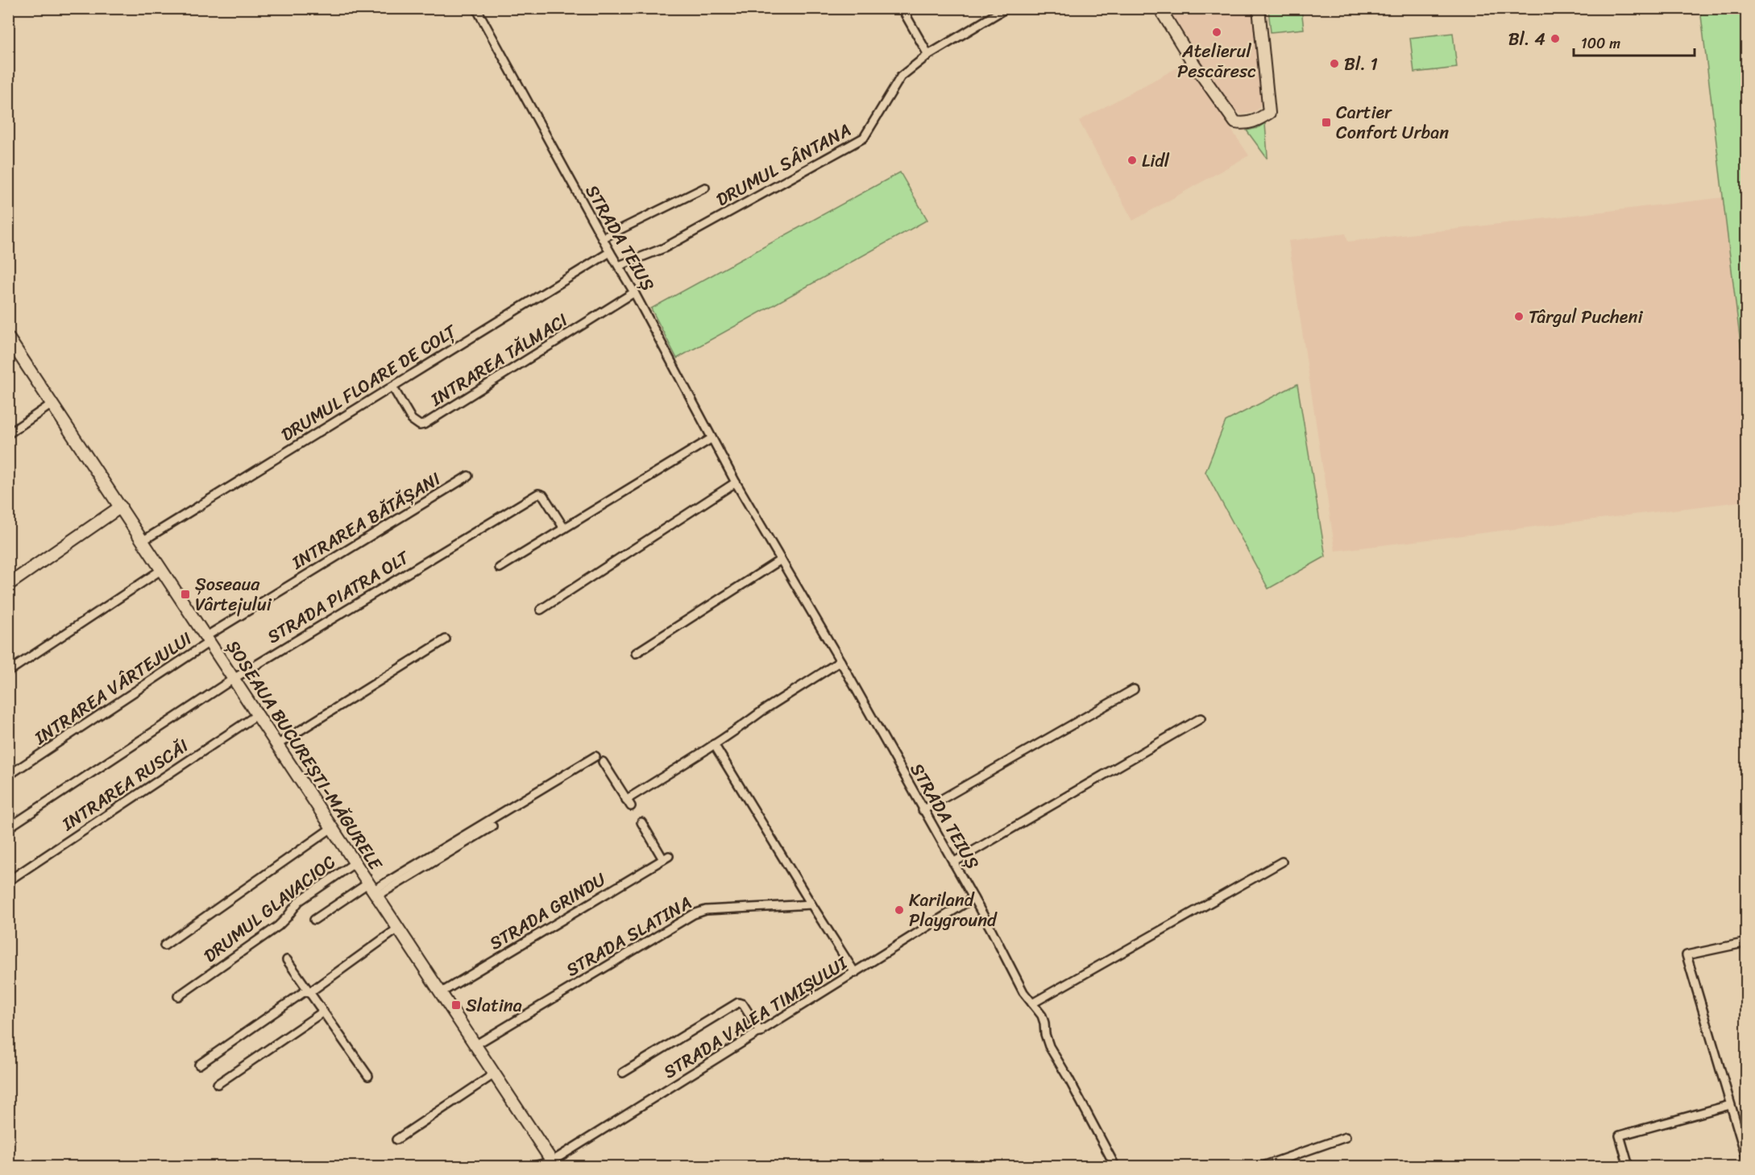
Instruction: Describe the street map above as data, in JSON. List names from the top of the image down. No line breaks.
{"streets":{"main road":["ȘOSEAUA BUCUREȘTI-MĂGURELE"],"street":["DRUMUL SÂNTANA","STRADA TEIUȘ","INTRAREA TĂLMACI","DRUMUL FLOARE DE COLȚ","INTRAREA BĂTĂȘANI","STRADA PIATRA OLT","INTRAREA VÂRTEJULUI","INTRAREA RUSCĂI","DRUMUL GLAVACIOC","STRADA GRINDU","STRADA SLATINA","STRADA VALEA TIMIȘULUI"]},"crossings":[["DRUMUL SÂNTANA","STRADA TEIUȘ"],["STRADA TEIUȘ","INTRAREA TĂLMACI"],["STRADA TEIUȘ","DRUMUL FLOARE DE COLȚ"],["STRADA TEIUȘ","STRADA VALEA TIMIȘULUI"],["INTRAREA TĂLMACI","DRUMUL FLOARE DE COLȚ"],["DRUMUL FLOARE DE COLȚ","ȘOSEAUA BUCUREȘTI-MĂGURELE"],["INTRAREA BĂTĂȘANI","INTRAREA VÂRTEJULUI"],["INTRAREA BĂTĂȘANI","ȘOSEAUA BUCUREȘTI-MĂGURELE"],["STRADA PIATRA OLT","ȘOSEAUA BUCUREȘTI-MĂGURELE"],["INTRAREA VÂRTEJULUI","ȘOSEAUA BUCUREȘTI-MĂGURELE"],["ȘOSEAUA BUCUREȘTI-MĂGURELE","INTRAREA RUSCĂI"],["ȘOSEAUA BUCUREȘTI-MĂGURELE","DRUMUL GLAVACIOC"],["ȘOSEAUA BUCUREȘTI-MĂGURELE","STRADA GRINDU"],["ȘOSEAUA BUCUREȘTI-MĂGURELE","STRADA SLATINA"],["ȘOSEAUA BUCUREȘTI-MĂGURELE","STRADA VALEA TIMIȘULUI"]],"places":{"other":["Atelierul Pescăresc","Bl. 4","Bl. 1","Lidl","Târgul Pucheni","Kariland Playground"],"transit":["Cartier Confort Urban","Șoseaua Vârtejului","Slatina"]},"scale_bar":"100 m"}
